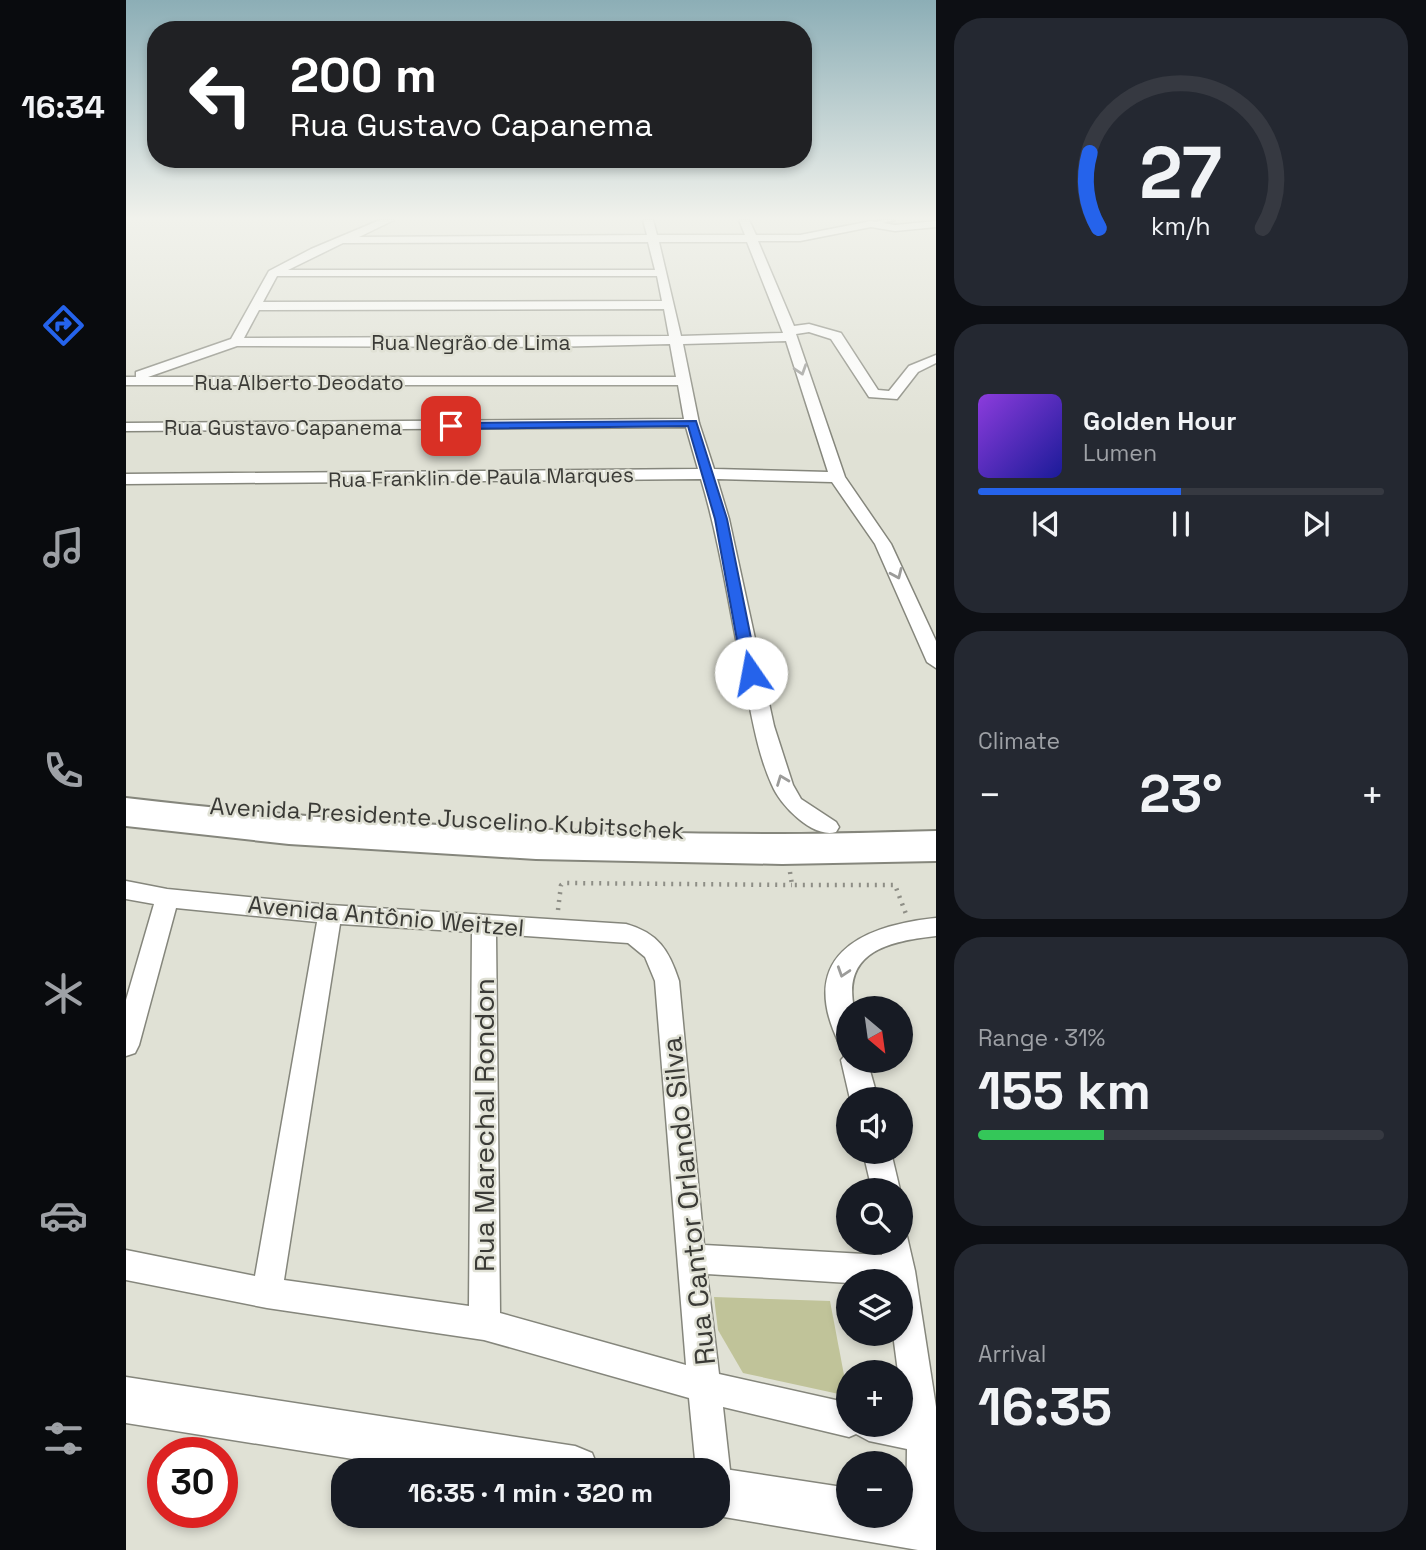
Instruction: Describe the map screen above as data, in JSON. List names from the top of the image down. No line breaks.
{"streets":{"highway":["Avenida Presidente Juscelino Kubitschek"],"street":["Rua Negrão de Lima","Rua Alberto Deodato","Rua Gustavo Capanema","Rua Franklin de Paula Marques","Avenida Antônio Weitzel","Rua Marechal Rondon","Rua Cantor Orlando Silva"]},"crossings":[["Avenida Antônio Weitzel","Rua Marechal Rondon"],["Avenida Antônio Weitzel","Rua Cantor Orlando Silva"]],"north":"bottom right","page":{"tabs":"16:34","turn":["200 m","Rua Gustavo Capanema"],"song":["Golden Hour","Lumen"],"tile":["Climate",["Range · 31%","155 km"],["Arrival","16:35"]],"heat":["−","23°","+"],"map_buttons":["+","−"],"limit":"30","trip":"16:35 · 1 min · 320 m","gauge":["27","km/h"]}}
